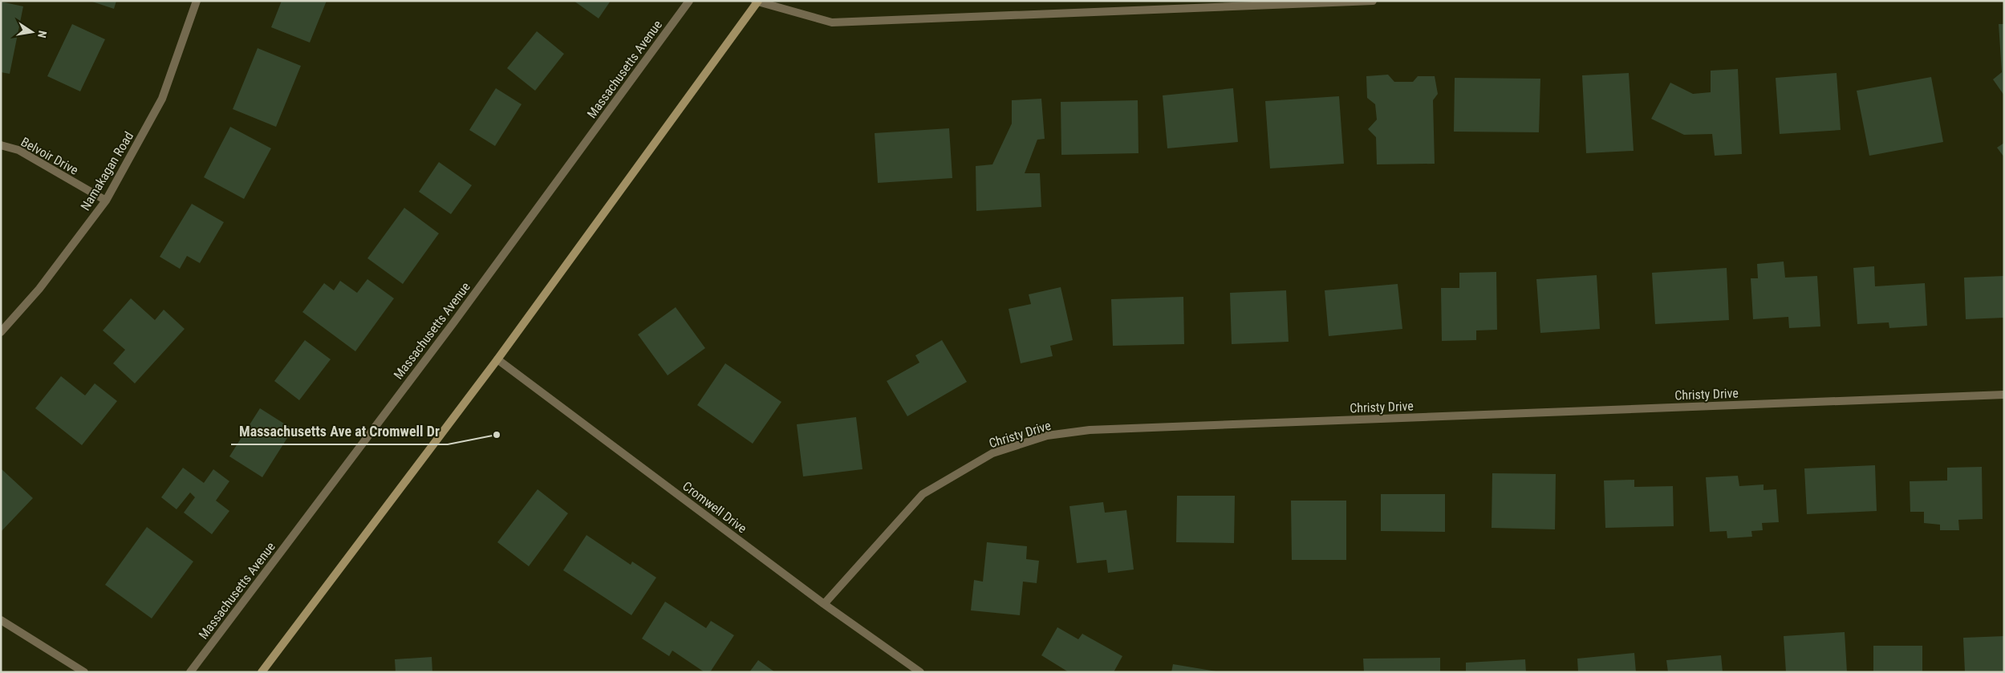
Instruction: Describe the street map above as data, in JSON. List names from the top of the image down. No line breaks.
{"streets":{"street":["Massachusetts Avenue","Belvoir Drive","Namakagan Road","Christy Drive","Cromwell Drive"]},"crossings":[["Belvoir Drive","Namakagan Road"],["Christy Drive","Cromwell Drive"]],"places":["Massachusetts Ave at Cromwell Dr"],"north":"right"}
